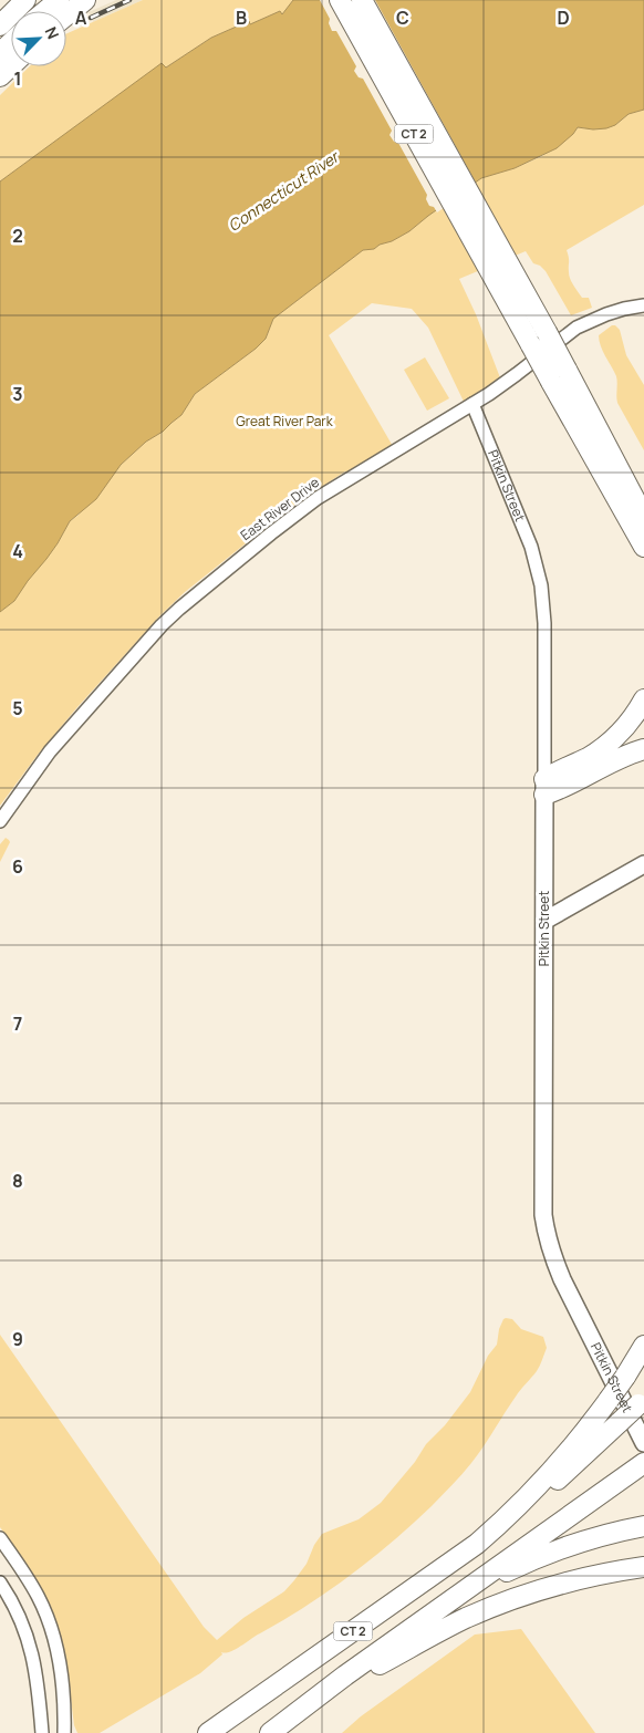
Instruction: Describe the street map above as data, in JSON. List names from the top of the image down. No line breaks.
{"streets":{"highway":["CT 2"],"main road":["Pitkin Street"],"street":["East River Drive"]},"crossings":[["Pitkin Street","East River Drive"]],"water":["Connecticut River"],"parks":["Great River Park"],"north":"top right","grid":{"columns":["A","B","C","D"],"rows":["1","2","3","4","5","6","7","8","9"]}}
